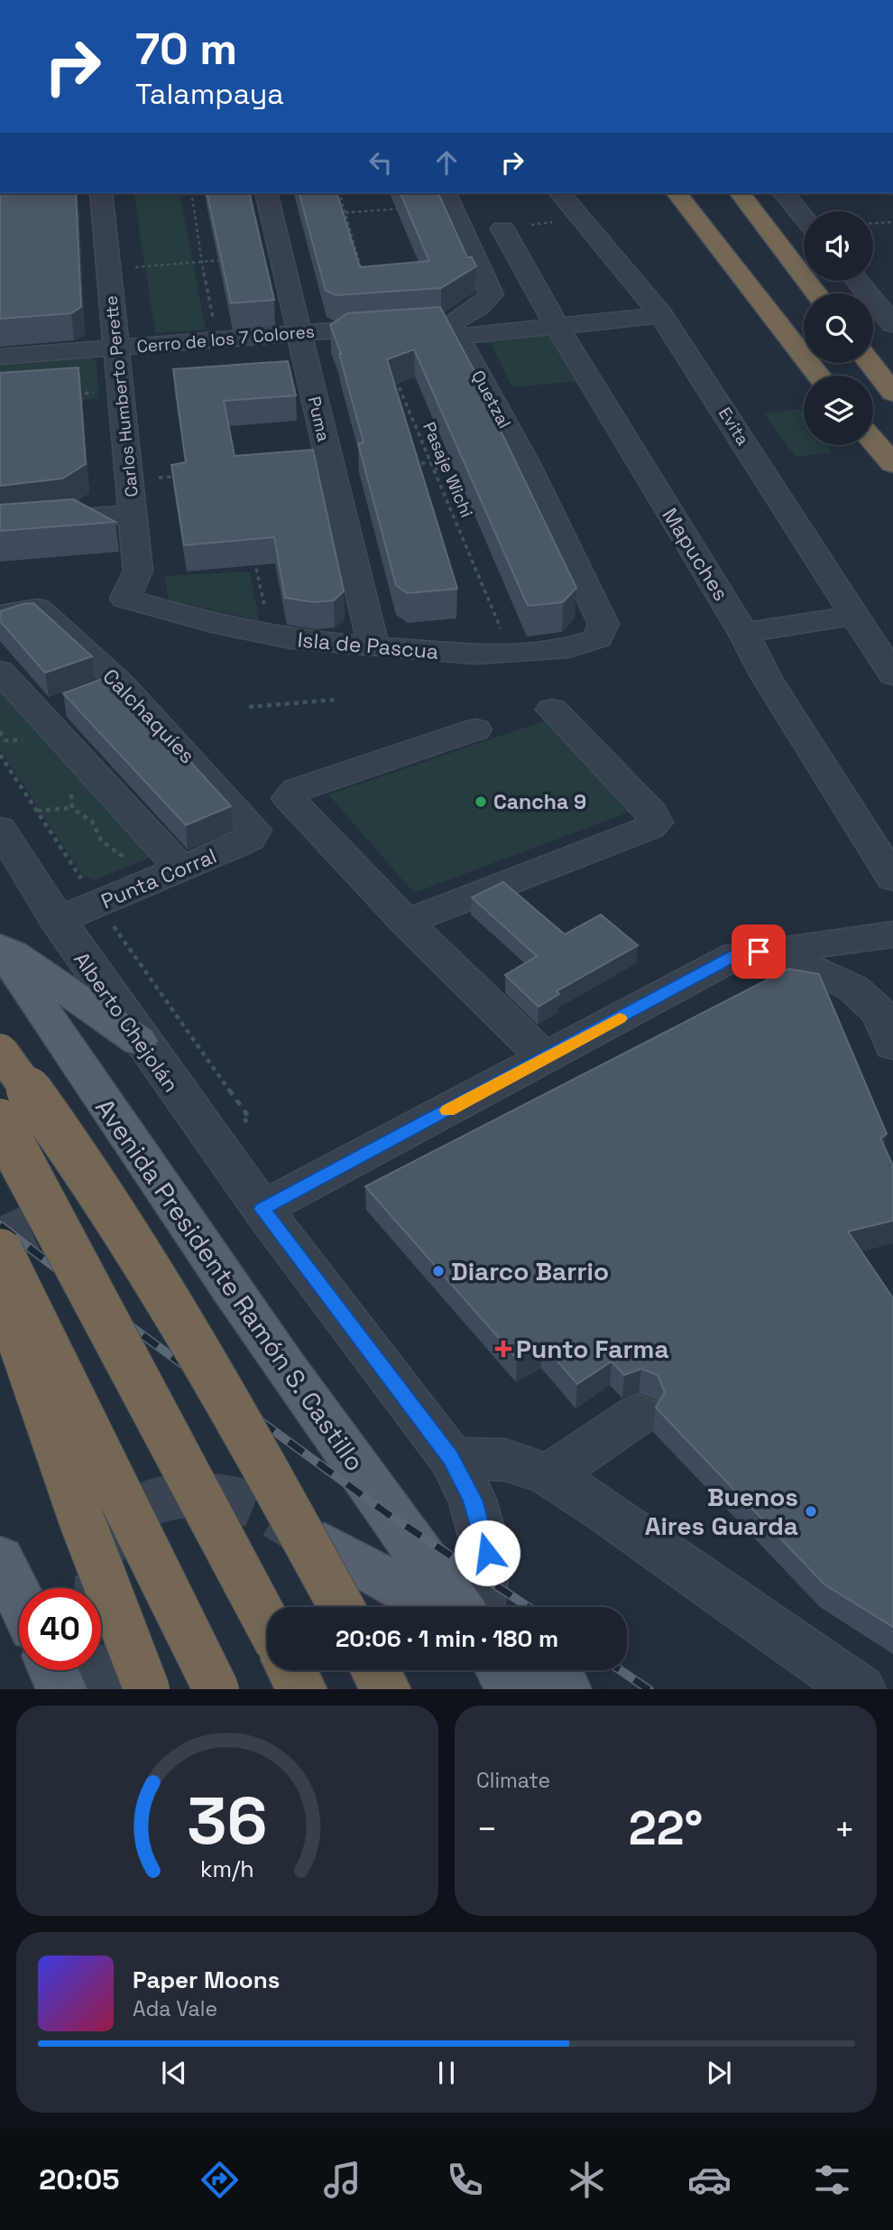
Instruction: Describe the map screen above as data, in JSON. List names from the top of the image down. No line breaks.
{"streets":{"main road":["Avenida Presidente Ramón S. Castillo"],"street":["Cerro de los 7 Colores","Carlos Humberto Perette","Quetzal","Puma","Evita","Mapuches","Isla de Pascua","Calchaquíes","Punta Corral","Alberto Chejolán"],"path":["Pasaje Wichi"]},"crossings":[["Cerro de los 7 Colores","Carlos Humberto Perette"],["Cerro de los 7 Colores","Puma"],["Carlos Humberto Perette","Isla de Pascua"],["Quetzal","Isla de Pascua"],["Puma","Isla de Pascua"],["Pasaje Wichi","Isla de Pascua"],["Calchaquíes","Punta Corral"],["Punta Corral","Alberto Chejolán"]],"places":{"other":["Cancha 9","Diarco Barrio","Buenos Aires Guarda"],"health":["Punto Farma"]},"page":{"turn":["70 m","Talampaya"],"limit":"40","trip":"20:06 · 1 min · 180 m","tile":"Climate","heat":["−","22°","+"],"song":["Paper Moons","Ada Vale"],"tabs":"20:05","gauge":["36","km/h"]}}
